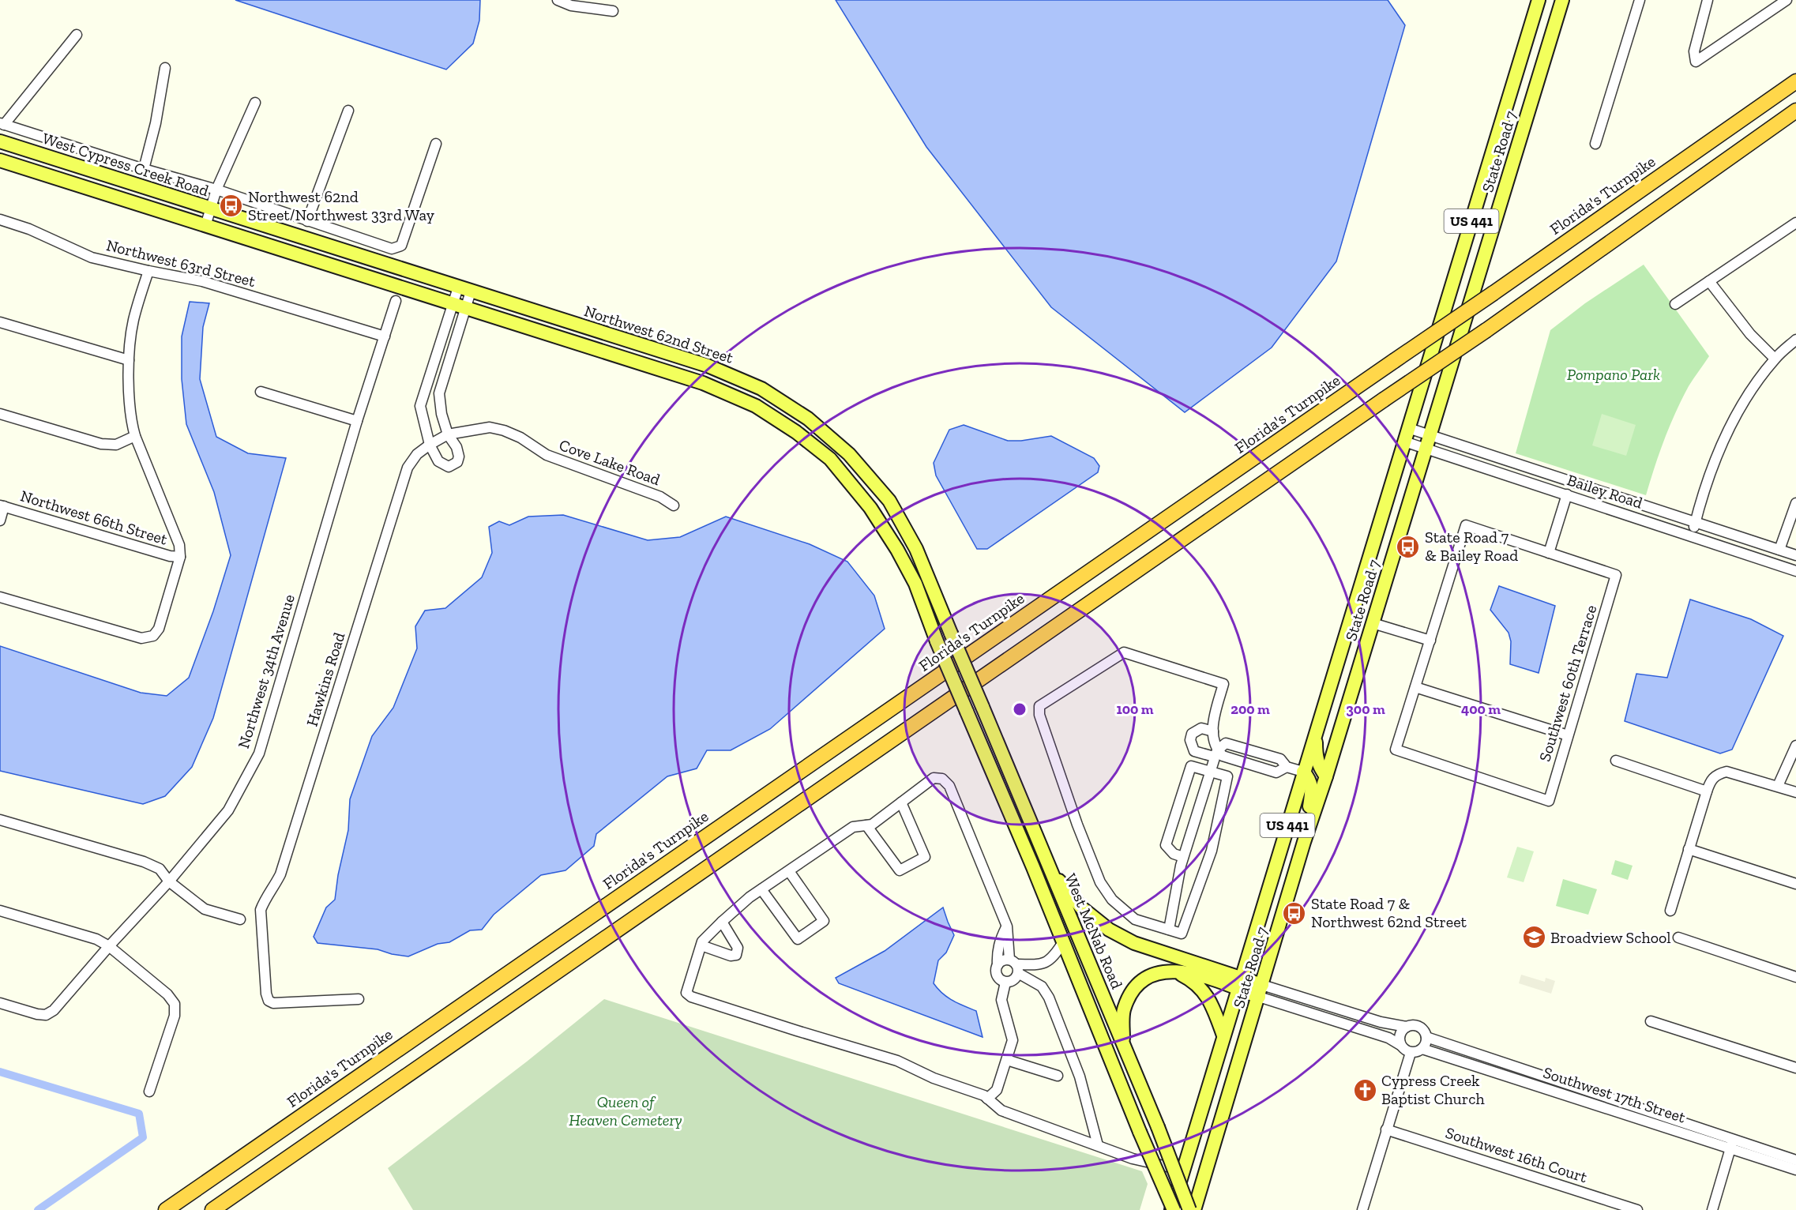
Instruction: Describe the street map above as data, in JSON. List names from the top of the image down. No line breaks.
{"streets":{"highway":["Florida's Turnpike"],"main road":["State Road 7","West Cypress Creek Road","US 441","Northwest 62nd Street","West McNab Road"],"street":["Northwest 63rd Street","Cove Lake Road","Bailey Road","Northwest 66th Street","Northwest 34th Avenue","Hawkins Road","Southwest 60th Terrace","Southwest 17th Street","Southwest 16th Court"]},"crossings":[["State Road 7","Bailey Road"],["State Road 7","West McNab Road"],["West Cypress Creek Road","Northwest 62nd Street"],["Northwest 63rd Street","Northwest 34th Avenue"],["Northwest 62nd Street","West McNab Road"],["Cove Lake Road","Hawkins Road"]],"parks":["Pompano Park","Queen of Heaven Cemetery"],"places":{"bus stop":["Northwest 62nd Street/Northwest 33rd Way","State Road 7 & Bailey Road","State Road 7 & Northwest 62nd Street"],"school or university":["Broadview School"],"church":["Cypress Creek Baptist Church"]},"rings":["100 m","200 m","300 m","400 m"]}
